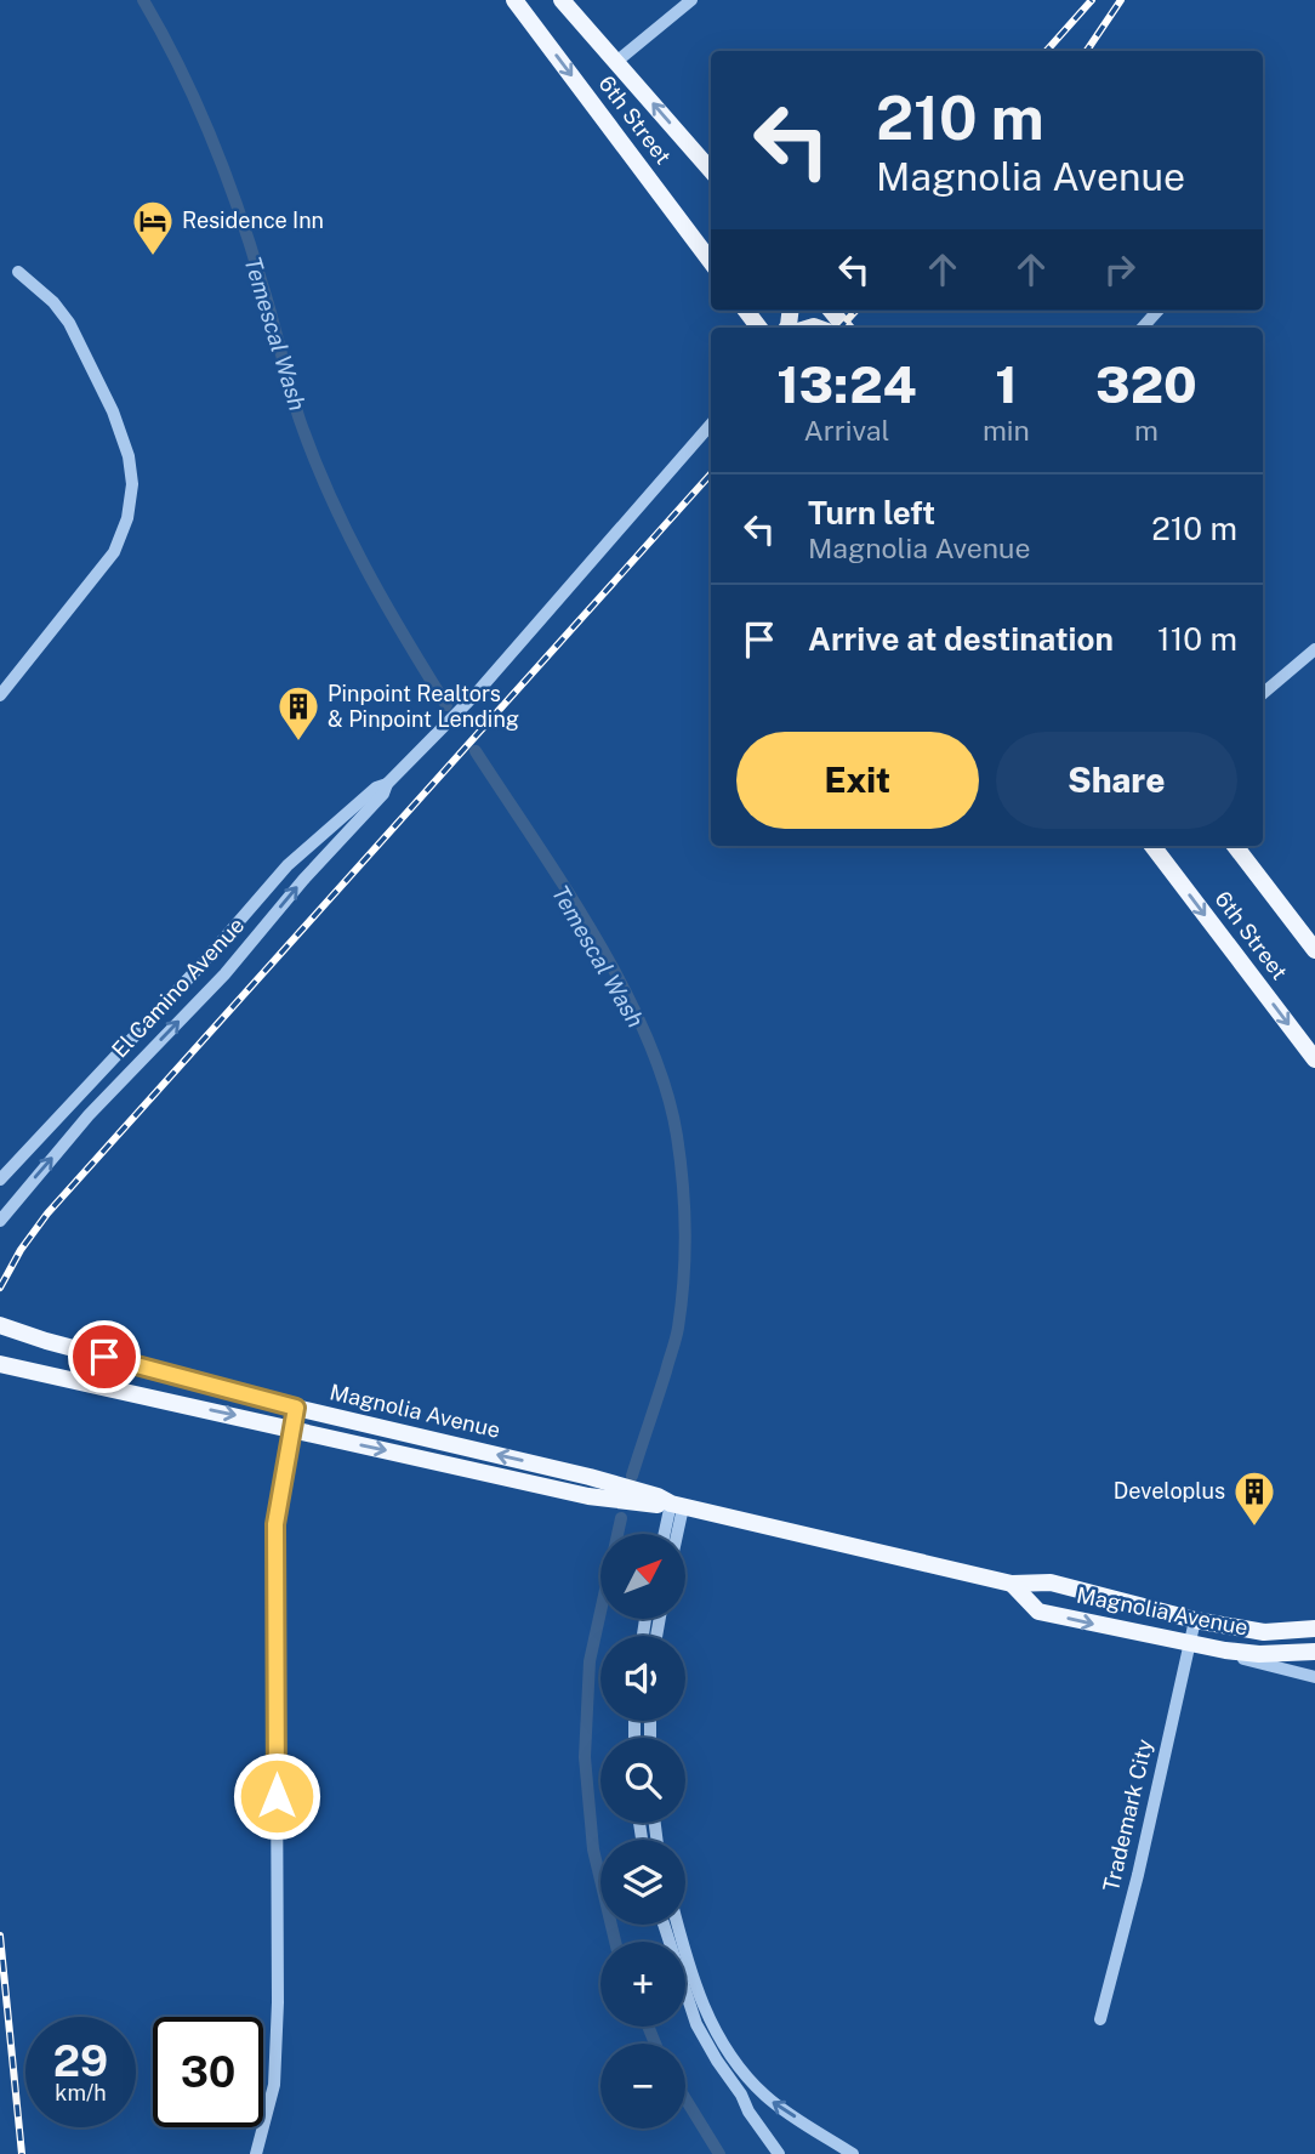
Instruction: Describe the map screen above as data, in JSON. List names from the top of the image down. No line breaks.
{"streets":{"main road":["6th Street","Magnolia Avenue"],"street":["El Camino Avenue","Trademark City"]},"crossings":[["Magnolia Avenue","Trademark City"]],"water":["Temescal Wash"],"places":{"hotel":["Residence Inn"],"building":["Pinpoint Realtors & Pinpoint Lending","Developlus"]},"north":"top right","page":{"turn":["210 m","Magnolia Avenue"],"eta":["13:24","Arrival","1","min","320","m"],"list":[{"name":"Turn left","note":"Magnolia Avenue","value":"210 m"},{"name":"Arrive at destination","value":"110 m"}],"buttons":["Exit","Share"],"map_buttons":["+","−"],"speed":"29 km/h","limit":"30"}}
